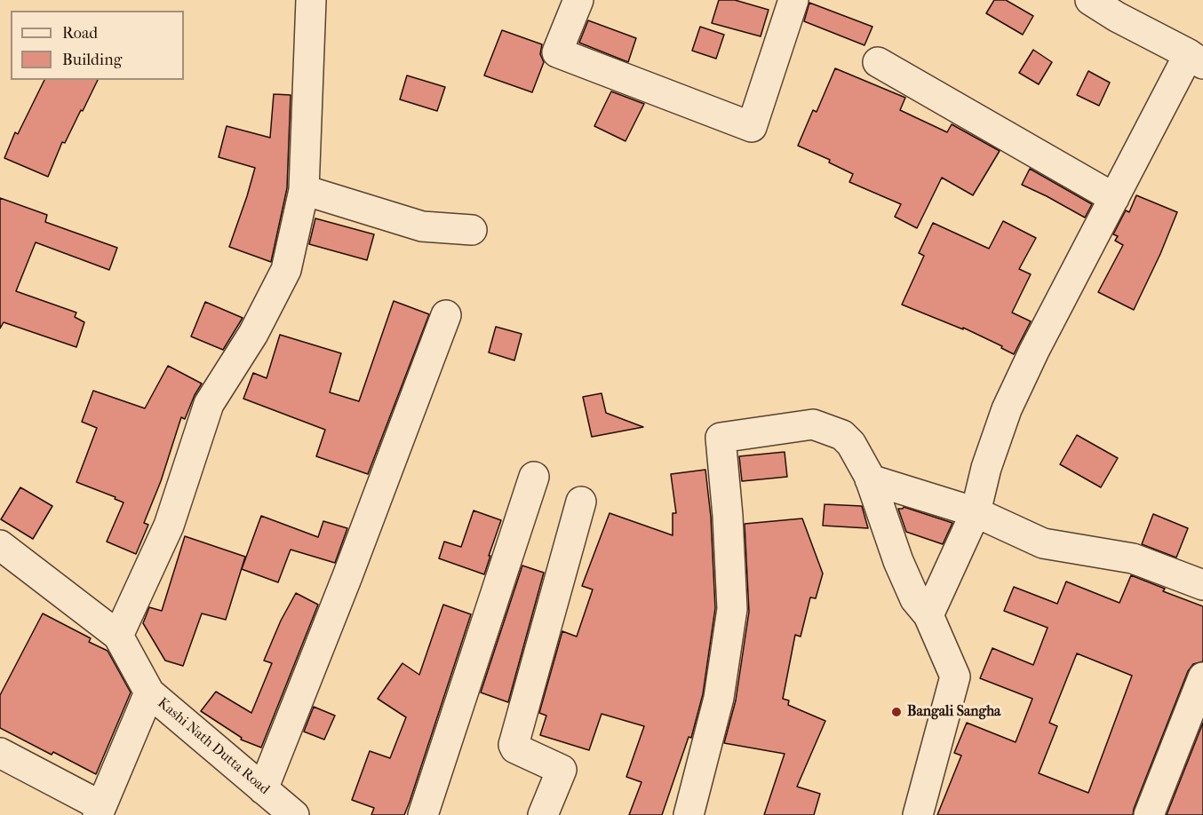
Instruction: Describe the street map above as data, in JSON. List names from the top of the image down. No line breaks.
{"streets":{"street":["Kashi Nath Dutta Road"]},"places":["Bangali Sangha"],"legend":["Road","Building"]}
